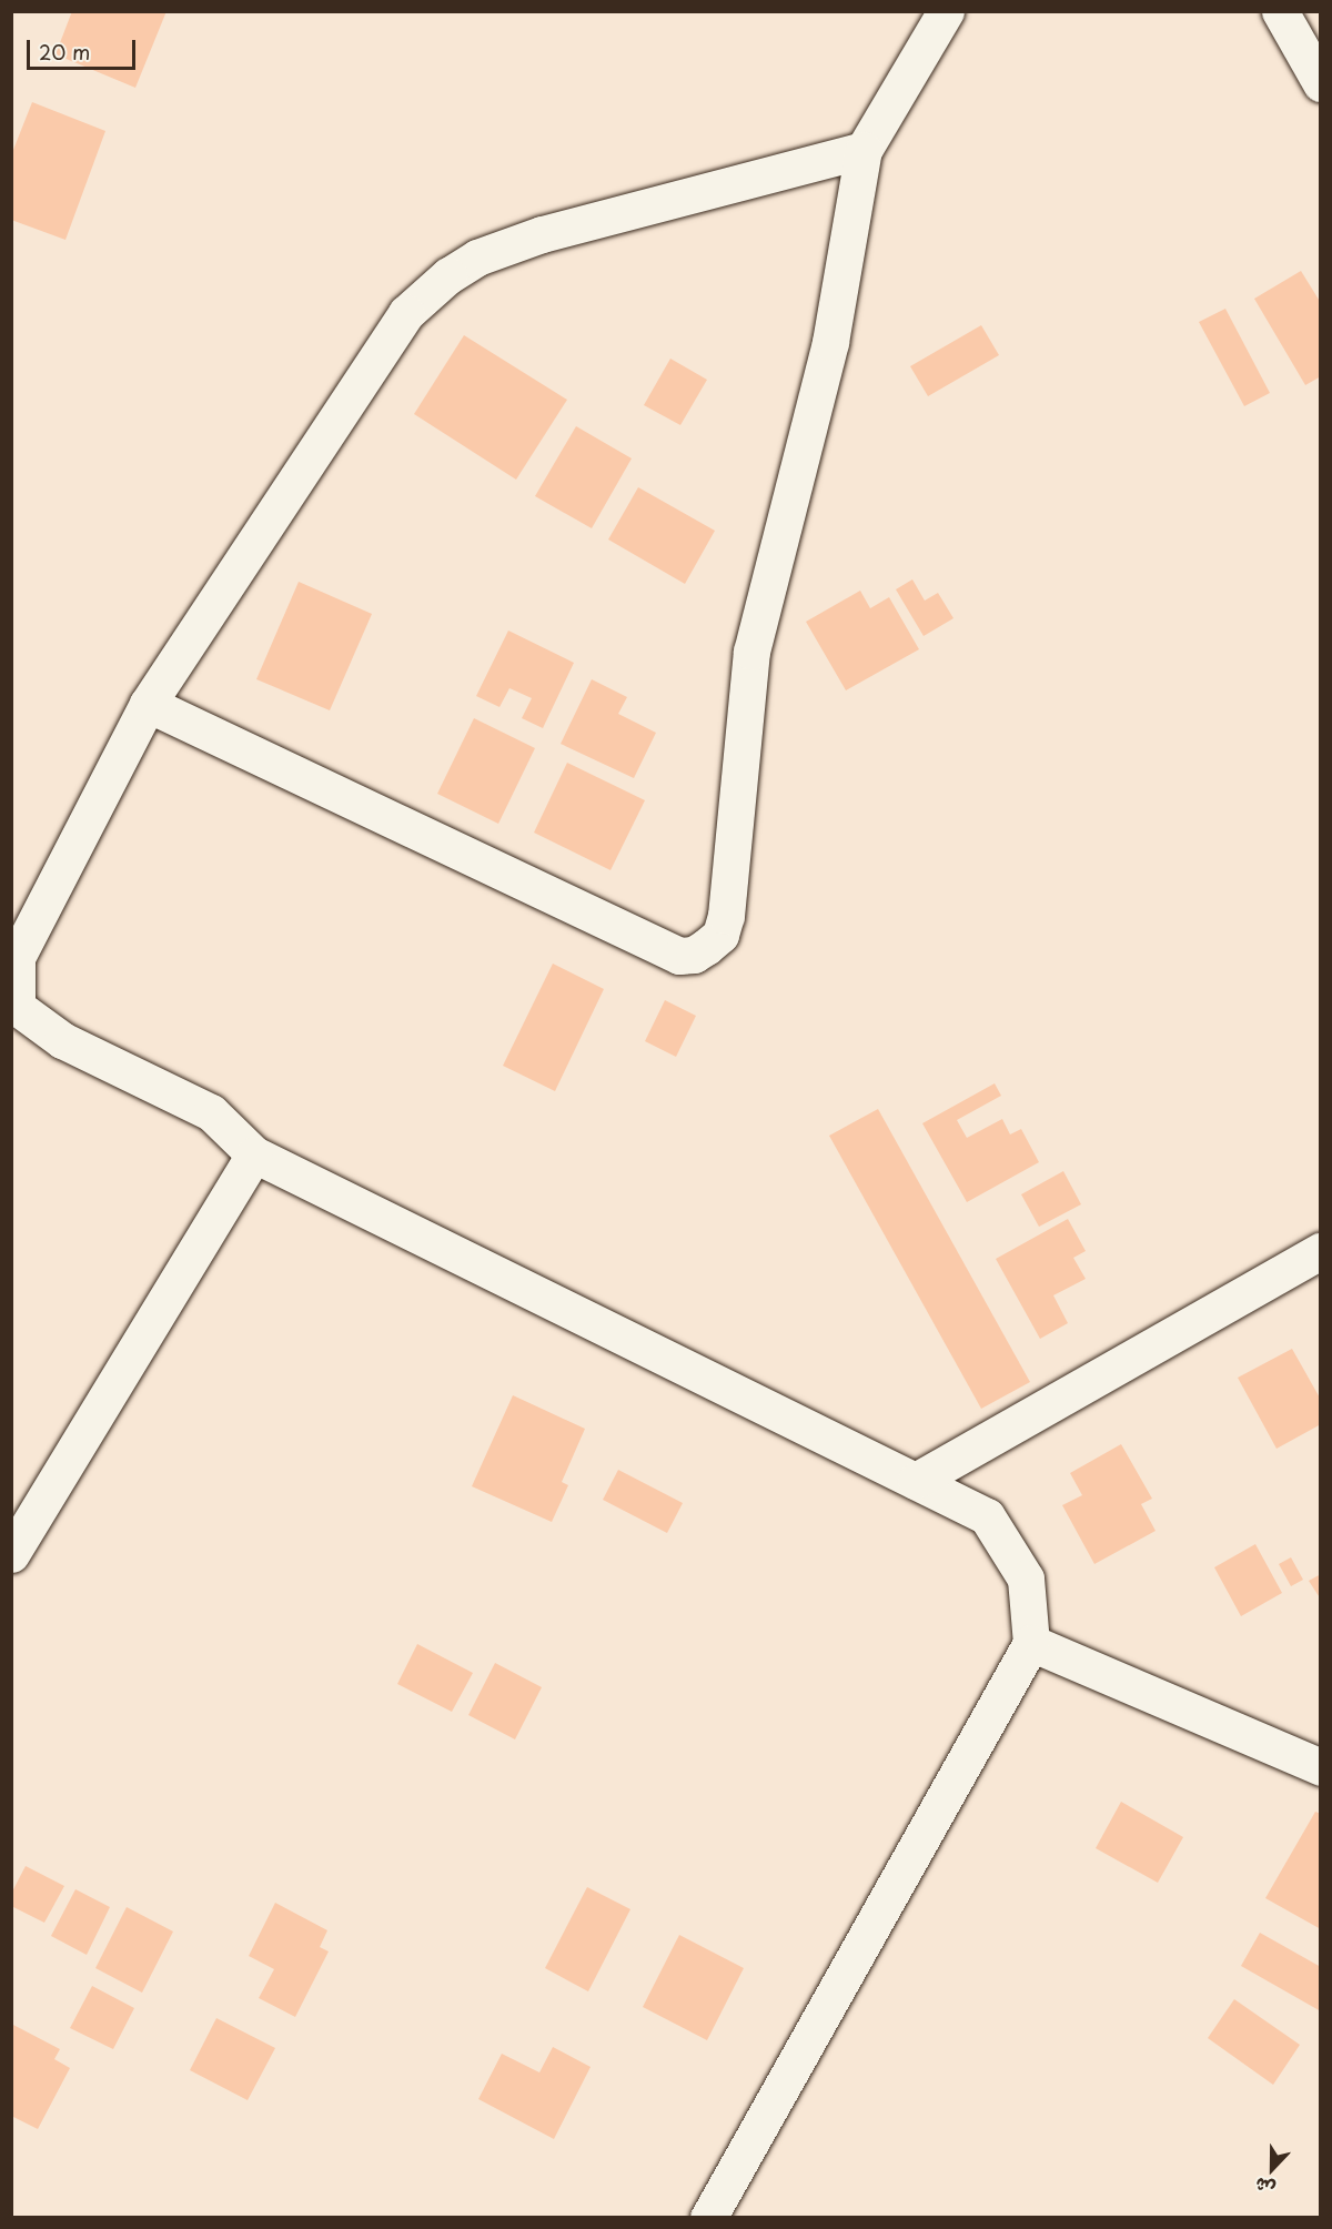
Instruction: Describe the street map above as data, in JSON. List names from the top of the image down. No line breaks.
{"scale_bar":"20 m","north":"bottom"}
